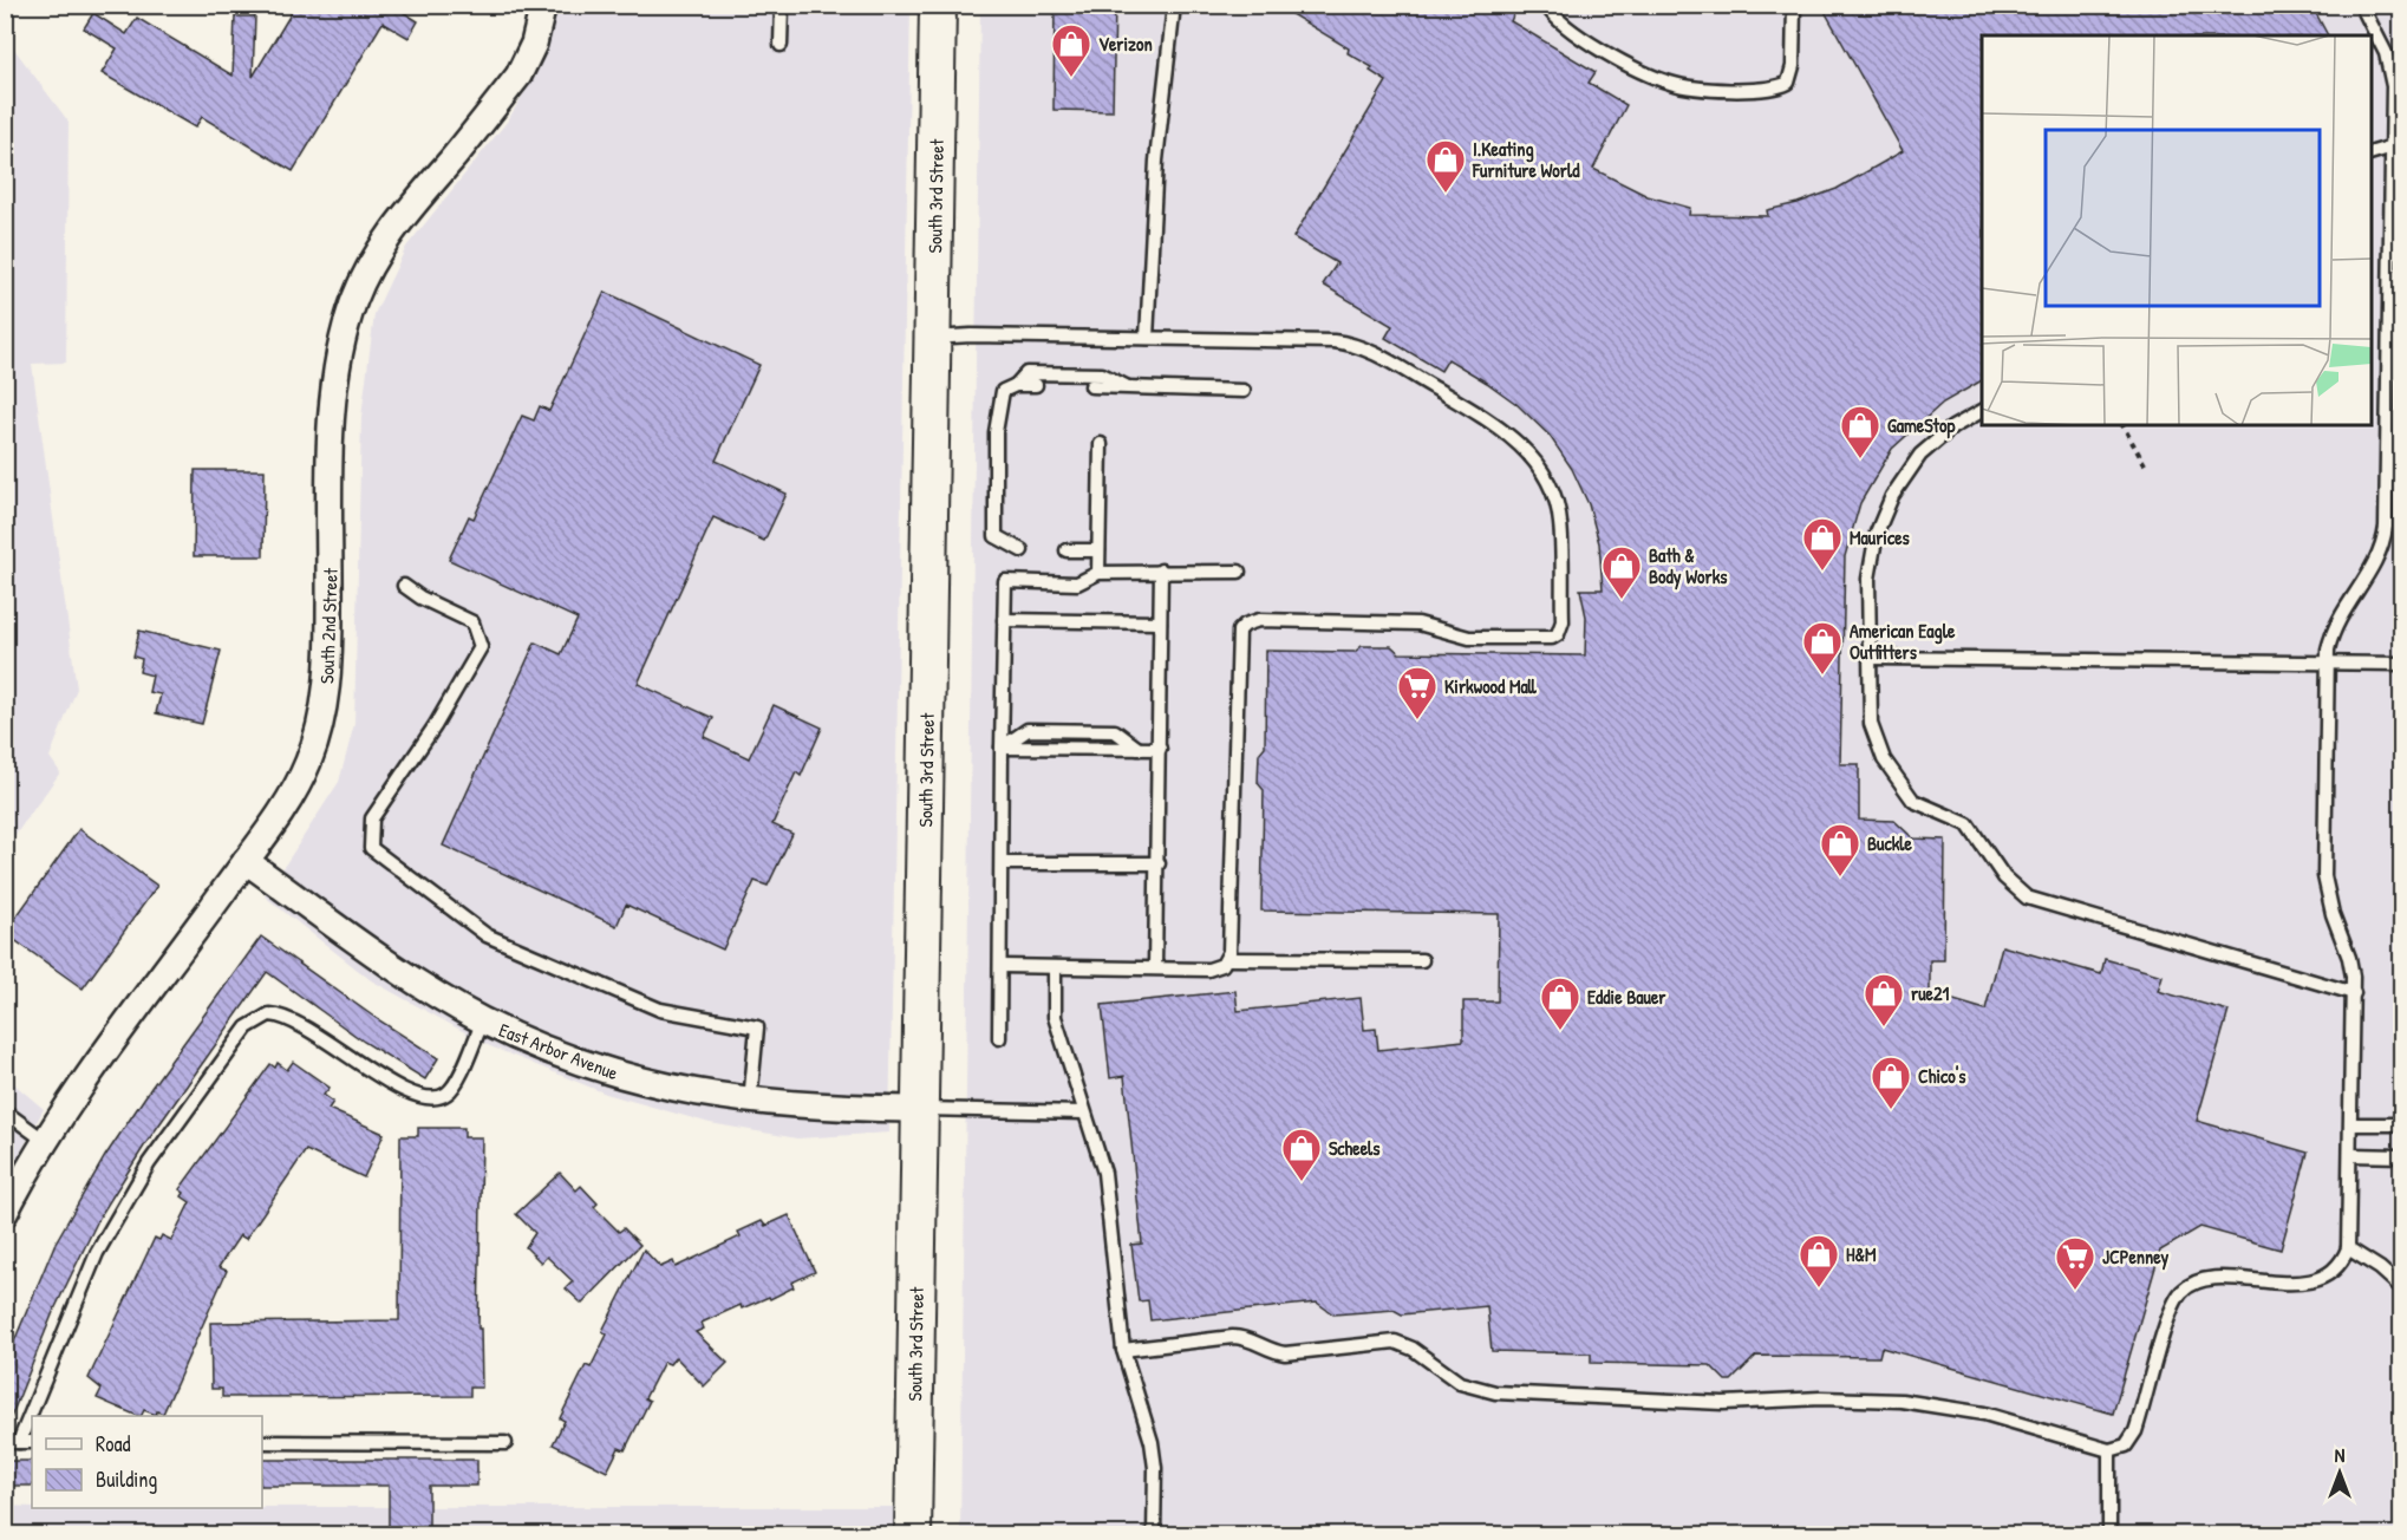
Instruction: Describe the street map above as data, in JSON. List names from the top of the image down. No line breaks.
{"streets":{"street":["South 3rd Street","South 2nd Street","East Arbor Avenue"]},"crossings":[["South 3rd Street","East Arbor Avenue"],["South 2nd Street","East Arbor Avenue"]],"places":{"shop":["Verizon","I.Keating Furniture World","GameStop","Maurices","Bath & Body Works","American Eagle Outfitters","Buckle","rue21","Eddie Bauer","Chico's","Scheels","H&M"],"supermarket":["Kirkwood Mall","JCPenney"]},"legend":["Road","Building"],"north":"top"}
